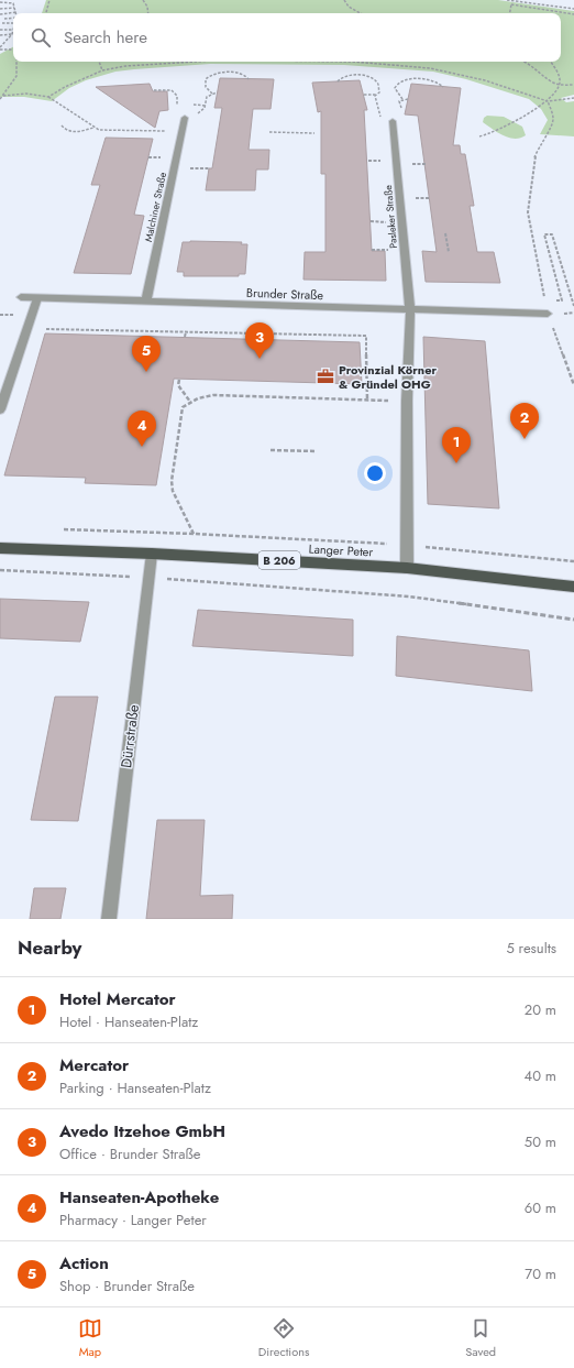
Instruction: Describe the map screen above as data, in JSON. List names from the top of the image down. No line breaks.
{"streets":{"main road":["Langer Peter","B 206"],"street":["Malchiner Straße","Pasleker Straße","Brunder Straße","Dürrstraße"]},"crossings":[["Malchiner Straße","Brunder Straße"],["Pasleker Straße","Brunder Straße"],["Pasleker Straße","Langer Peter"],["Langer Peter","Dürrstraße"]],"places":{"office":["Provinzial Körner & Gründel OHG"]},"page":{"search":"Search here","pins":["3","5","2","4","1"],"heading":["Nearby","5 results"],"list":[{"mark":"1","name":"Hotel Mercator","note":"Hotel · Hanseaten-Platz","value":"20 m"},{"mark":"2","name":"Mercator","note":"Parking · Hanseaten-Platz","value":"40 m"},{"mark":"3","name":"Avedo Itzehoe GmbH","note":"Office · Brunder Straße","value":"50 m"},{"mark":"4","name":"Hanseaten-Apotheke","note":"Pharmacy · Langer Peter","value":"60 m"},{"mark":"5","name":"Action","note":"Shop · Brunder Straße","value":"70 m"}],"nav":["Map","Directions","Saved"]}}
